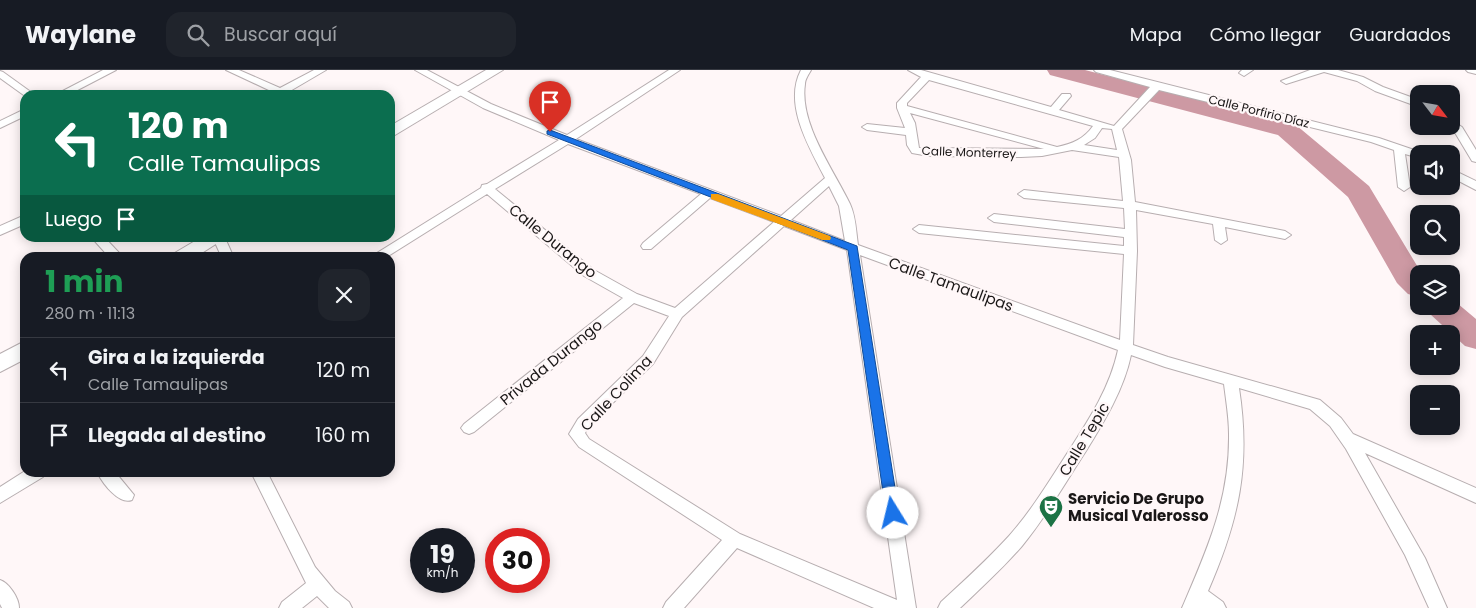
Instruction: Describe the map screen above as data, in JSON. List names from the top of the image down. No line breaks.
{"streets":{"street":["Calle Porfirio Díaz","Calle Monterrey","Calle Durango","Calle Tamaulipas","Privada Durango","Calle Colima","Calle Tepic"]},"crossings":[["Calle Durango","Privada Durango"],["Calle Durango","Calle Colima"],["Calle Tamaulipas","Calle Colima"],["Calle Tamaulipas","Calle Tepic"]],"places":{"theatre":["Servicio De Grupo Musical Valerosso"]},"north":"bottom right","page":{"header":"Waylane","search":"Buscar aquí","nav":["Mapa","Cómo llegar","Guardados"],"map_buttons":["+","−"],"turn":["120 m","Calle Tamaulipas"],"then":"Luego","heading":["1 min","280 m · 11:13"],"list":[{"name":"Gira a la izquierda","note":"Calle Tamaulipas","value":"120 m"},{"name":"Llegada al destino","value":"160 m"}],"speed":"19 km/h","limit":"30"}}
